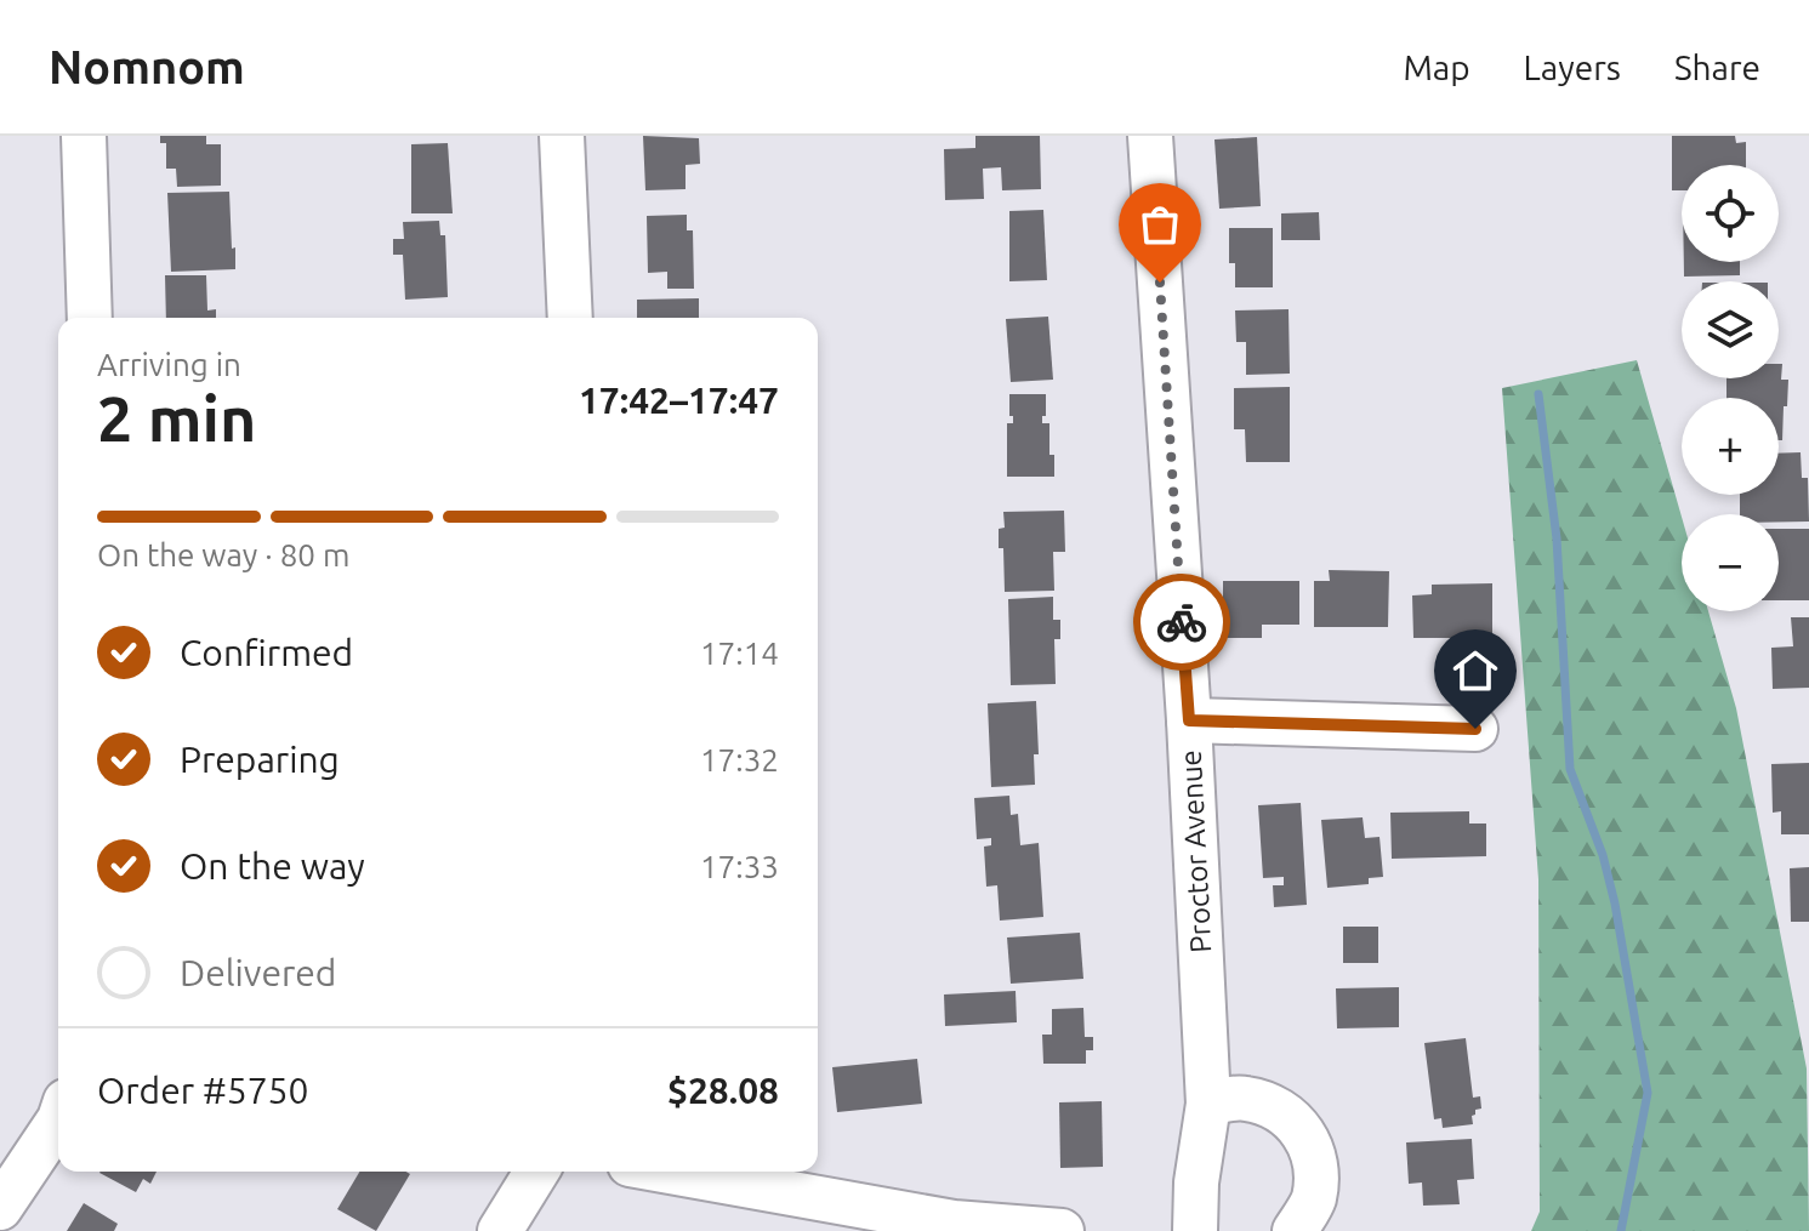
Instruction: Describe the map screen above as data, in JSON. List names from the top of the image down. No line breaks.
{"streets":{"street":["Proctor Avenue"]},"page":{"header":"Nomnom","nav":["Map","Layers","Share"],"map_buttons":["+","−"],"heading":["2 min","Arriving in","17:42–17:47"],"panel":["Order #5750","$28.08"],"bar":"On the way · 80 m","list":[["Confirmed","17:14"],["Preparing","17:32"],["On the way","17:33"],"Delivered"]}}
